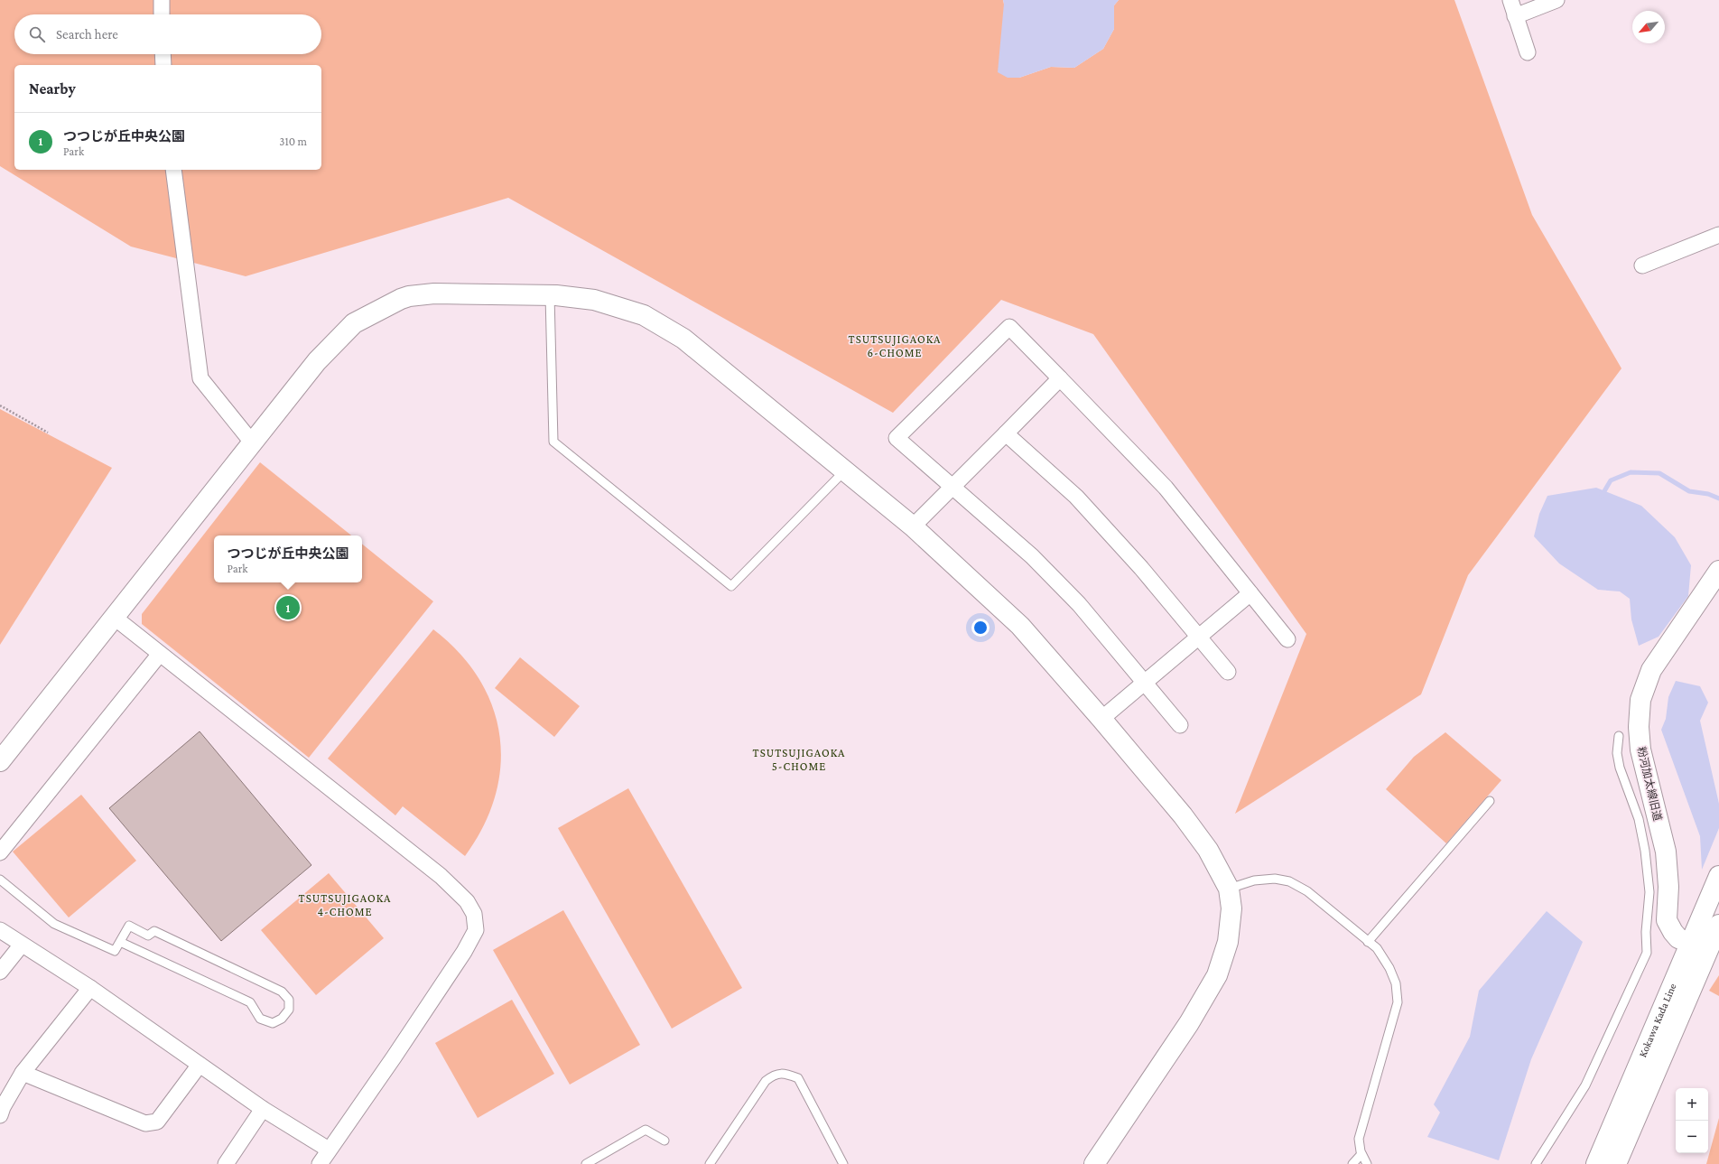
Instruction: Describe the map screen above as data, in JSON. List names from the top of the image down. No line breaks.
{"streets":{"street":["粉河加太線旧道","Kokawa Kada Line"]},"crossings":[["粉河加太線旧道","Kokawa Kada Line"]],"districts":["TSUTSUJIGAOKA 6-CHOME","TSUTSUJIGAOKA 5-CHOME","TSUTSUJIGAOKA 4-CHOME"],"north":"bottom left","page":{"search":"Search here","heading":"Nearby","list":[{"mark":"1","name":"つつじが丘中央公園","note":"Park","value":"310 m"}],"popup":["つつじが丘中央公園","Park"],"pins":"1","map_buttons":["+","−"]}}
